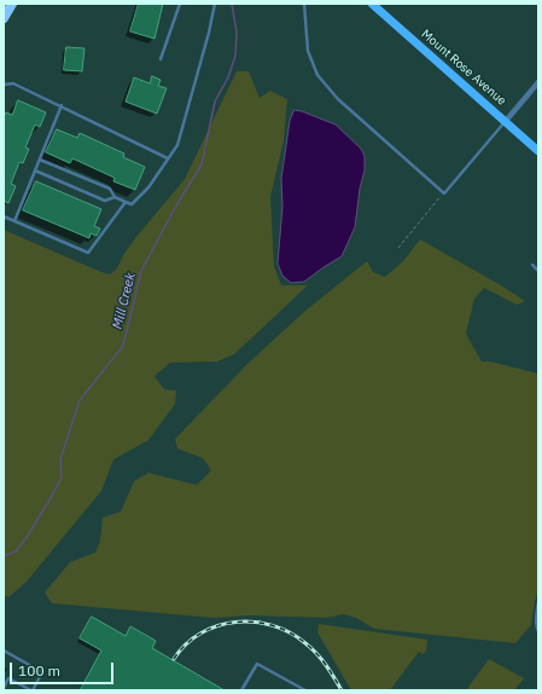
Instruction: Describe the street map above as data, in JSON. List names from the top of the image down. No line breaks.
{"streets":{"main road":["Mount Rose Avenue"]},"water":["Mill Creek"],"scale_bar":"100 m"}
